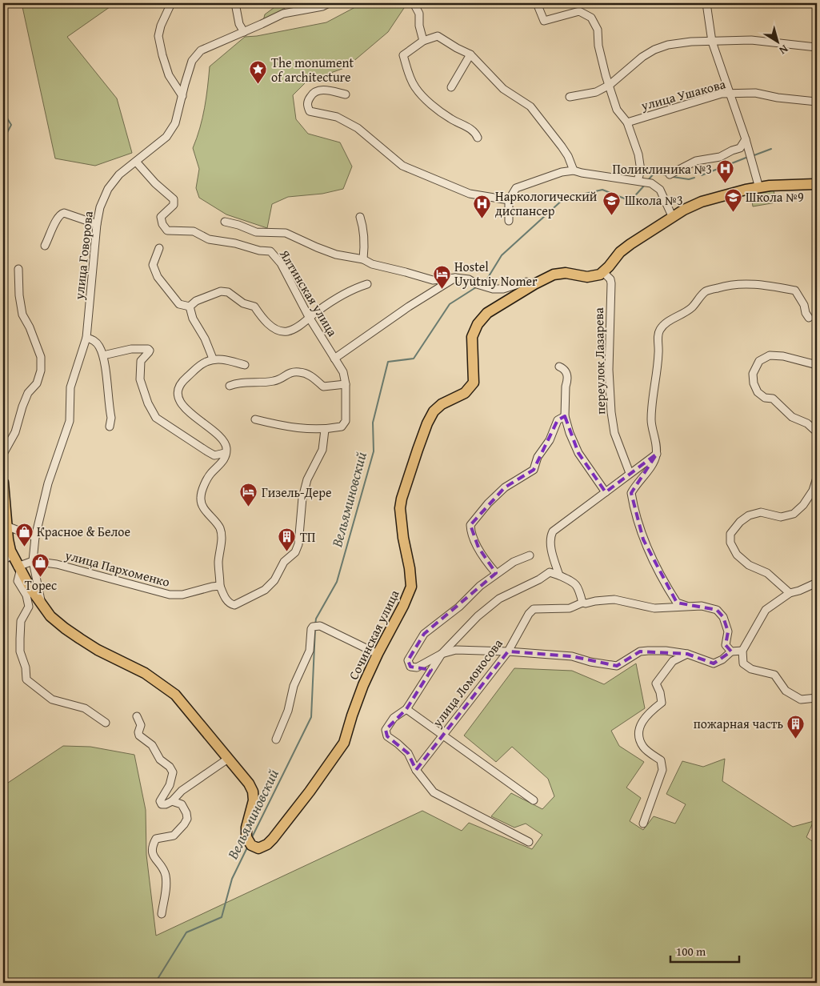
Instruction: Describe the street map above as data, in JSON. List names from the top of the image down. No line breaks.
{"streets":{"highway":["Сочинская улица"],"street":["улица Ушакова","улица Говорова","Ялтинская улица","переулок Лазарева","улица Пархоменко","улица Ломоносова"]},"crossings":[["улица Говорова","Ялтинская улица"],["улица Говорова","улица Пархоменко"],["улица Говорова","Сочинская улица"],["переулок Лазарева","Сочинская улица"]],"water":["Вельяминовский"],"places":{"place":["The monument of architecture"],"hospital":["Поликлиника №3","Наркологический диспансер"],"school or university":["Школа №9","Школа №3"],"hotel":["Hostel Uyutniy Nomer","Гизель-Дере"],"shop":["Красное & Белое","Торес"],"building":["ТП","пожарная часть"]},"scale_bar":"100 m","north":"bottom right"}
